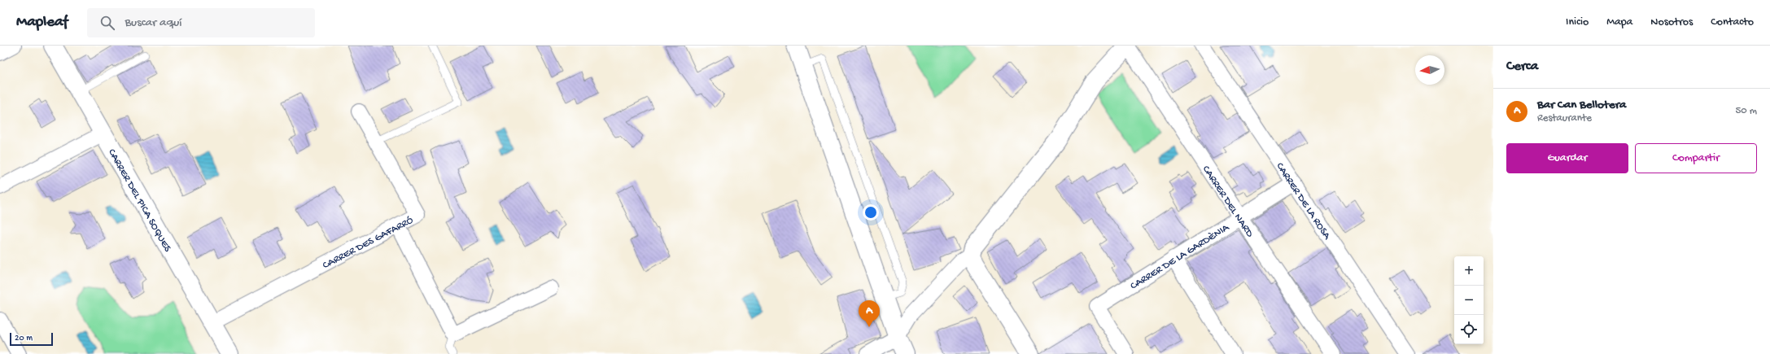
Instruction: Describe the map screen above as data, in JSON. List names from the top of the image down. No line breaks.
{"streets":{"street":["CARRER DEL PICA SOQUES","CARRER DEL NARD","CARRER DE LA ROSA","CARRER DES GAFARRÓ","CARRER DE LA GARDÈNIA"]},"crossings":[["CARRER DEL PICA SOQUES","CARRER DES GAFARRÓ"],["CARRER DEL NARD","CARRER DE LA GARDÈNIA"],["CARRER DE LA ROSA","CARRER DE LA GARDÈNIA"]],"scale_bar":"20 m","north":"left","page":{"header":"Mapleaf","search":"Buscar aquí","nav":["Inicio","Mapa","Nosotros","Contacto"],"heading":"Cerca","list":[{"mark":"A","name":"Bar Can Bellotera","note":"Restaurante","value":"50 m"}],"buttons":["Guardar","Compartir"],"map_buttons":["+","−"],"pins":"A","scale":"20 m"}}
